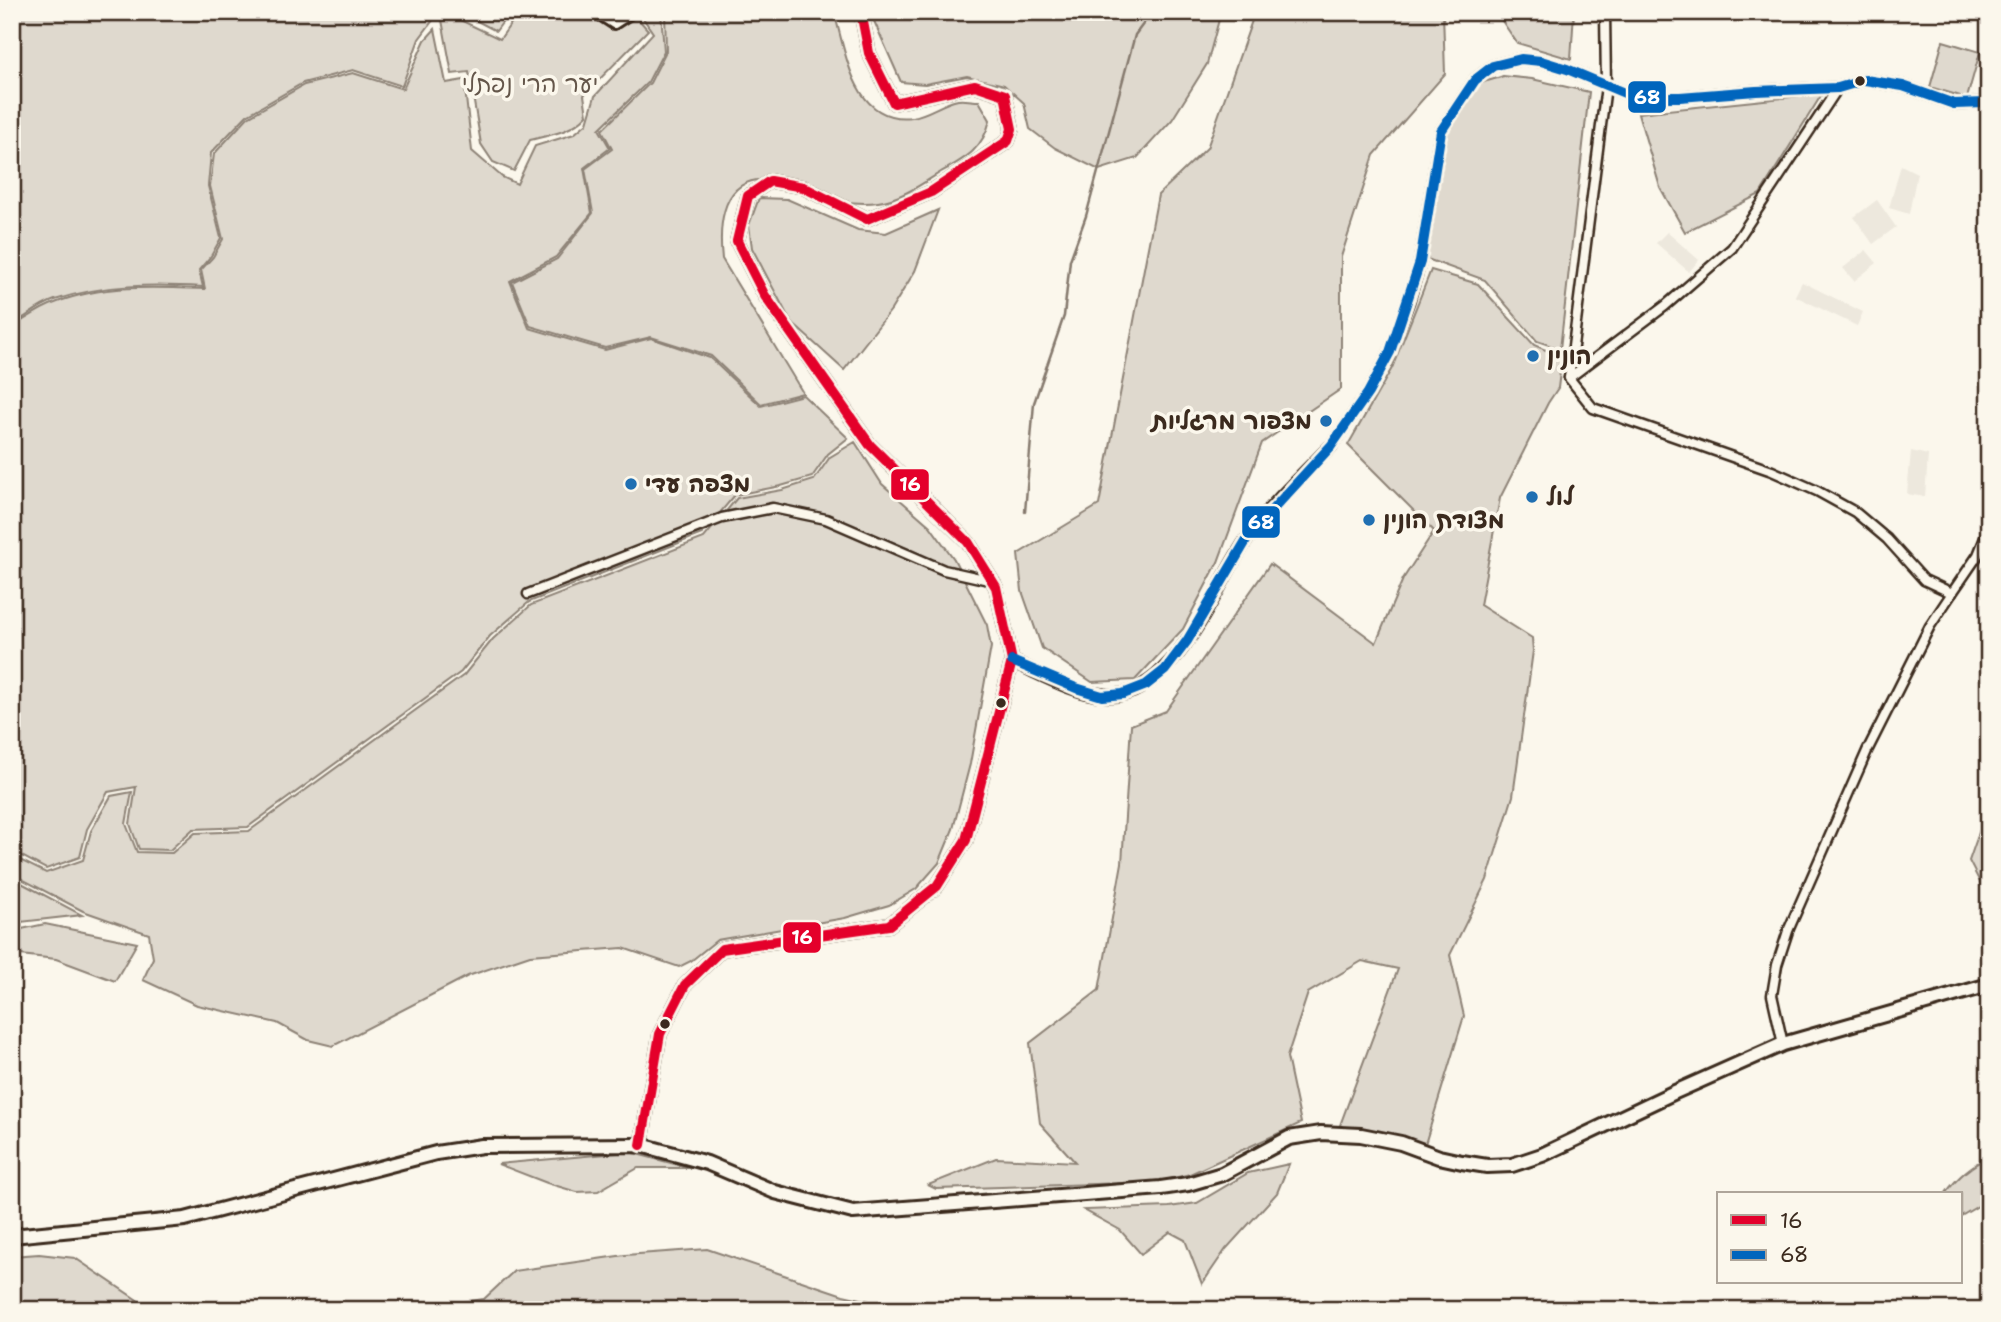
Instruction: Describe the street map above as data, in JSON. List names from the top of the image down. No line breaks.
{"parks":["יער הרי נפתלי"],"places":["הונין","מצפור מרגליות","מצפה עדי","לול","מצודת הונין"],"lines":["transit line 16","transit line 68"],"legend":["16","68"]}
